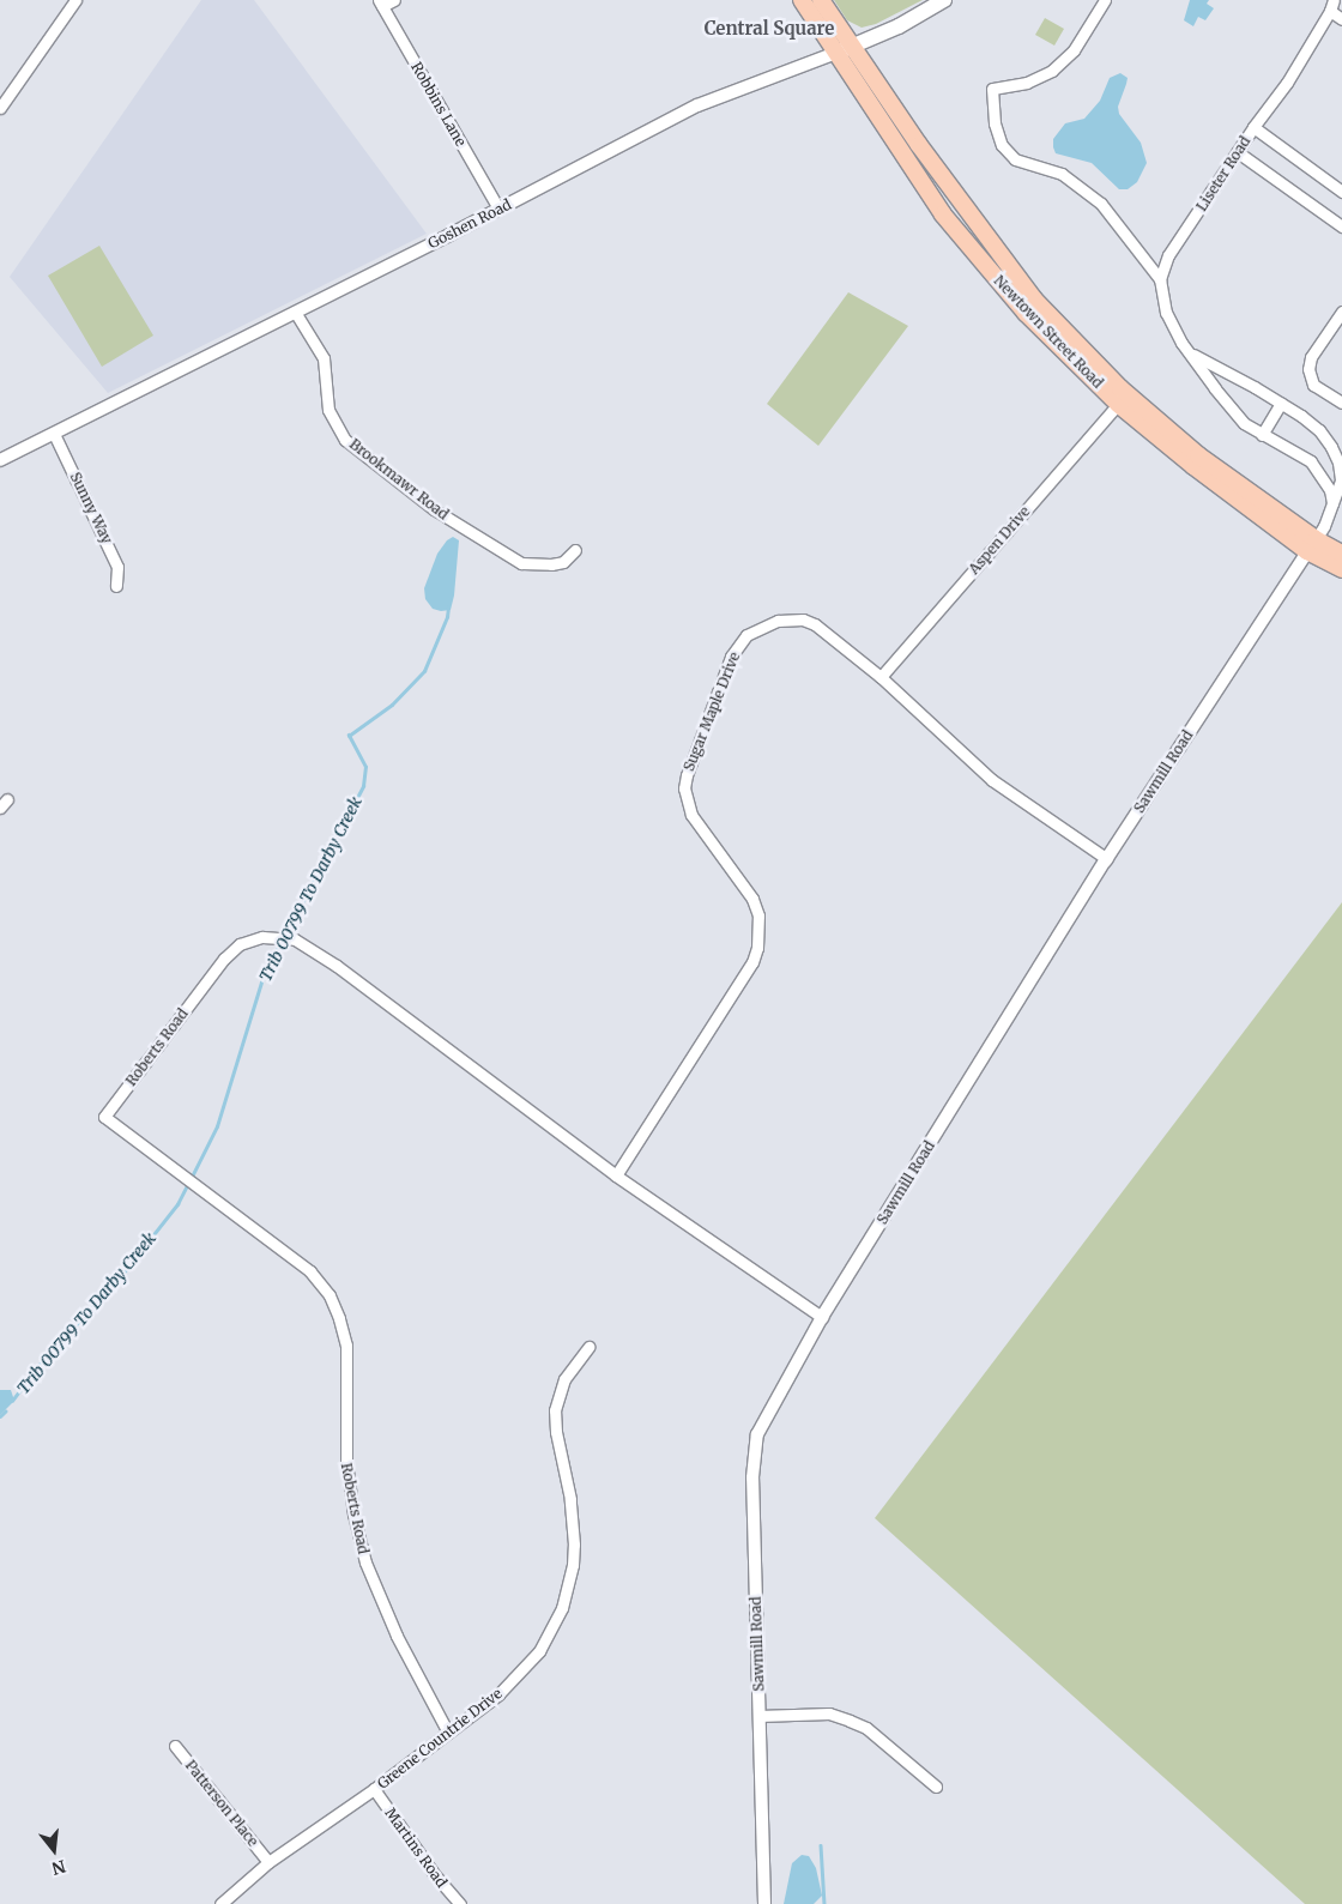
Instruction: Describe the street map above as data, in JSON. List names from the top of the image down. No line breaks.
{"streets":{"main road":["Goshen Road","Newtown Street Road"],"street":["Robbins Lane","Liseter Road","Brookmawr Road","Sunny Way","Aspen Drive","Sugar Maple Drive","Sawmill Road","Roberts Road","Greene Countrie Drive","Patterson Place","Martins Road"]},"crossings":[["Robbins Lane","Goshen Road"],["Goshen Road","Newtown Street Road"],["Goshen Road","Brookmawr Road"],["Goshen Road","Sunny Way"],["Newtown Street Road","Aspen Drive"],["Newtown Street Road","Sawmill Road"],["Aspen Drive","Sugar Maple Drive"],["Sugar Maple Drive","Sawmill Road"],["Sugar Maple Drive","Roberts Road"],["Sawmill Road","Roberts Road"],["Roberts Road","Greene Countrie Drive"],["Greene Countrie Drive","Patterson Place"],["Greene Countrie Drive","Martins Road"]],"districts":["Central Square"],"water":["Trib 00799 To Darby Creek"],"north":"bottom"}
